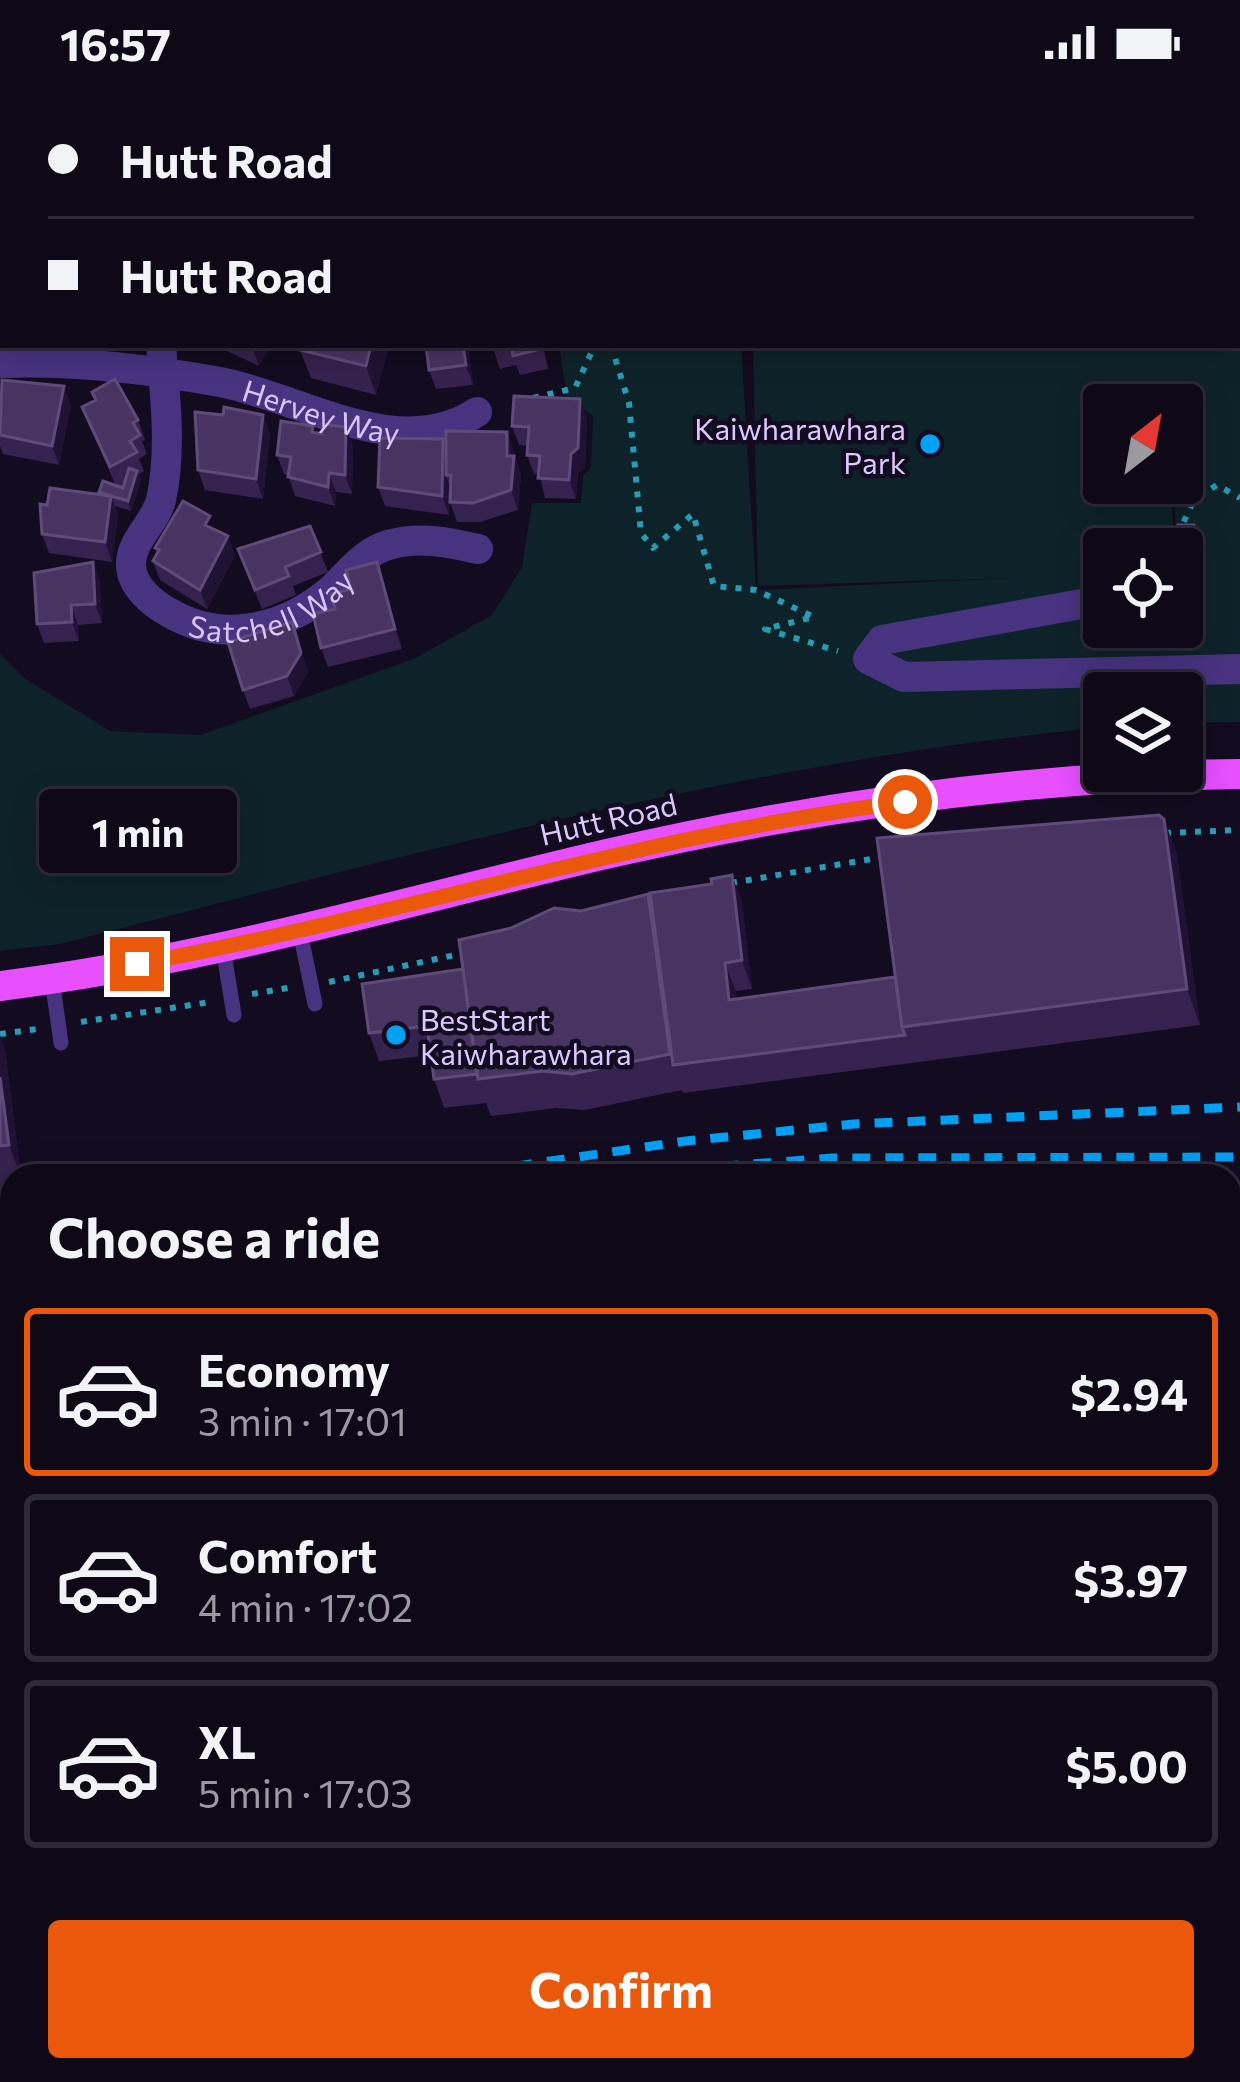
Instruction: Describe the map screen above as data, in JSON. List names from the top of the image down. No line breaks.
{"streets":{"main road":["Hutt Road"],"street":["Hervey Way","Satchell Way"]},"crossings":[["Hervey Way","Satchell Way"]],"places":["Kaiwharawhara Park","BestStart Kaiwharawhara"],"north":"top right","page":{"status":"16:57","banner":["Hutt Road","Hutt Road"],"bubble":"1 min","heading":"Choose a ride","list":[{"name":"Economy","note":"3 min · 17:01","value":"$2.94"},{"name":"Comfort","note":"4 min · 17:02","value":"$3.97"},{"name":"XL","note":"5 min · 17:03","value":"$5.00"}],"buttons":"Confirm"}}
